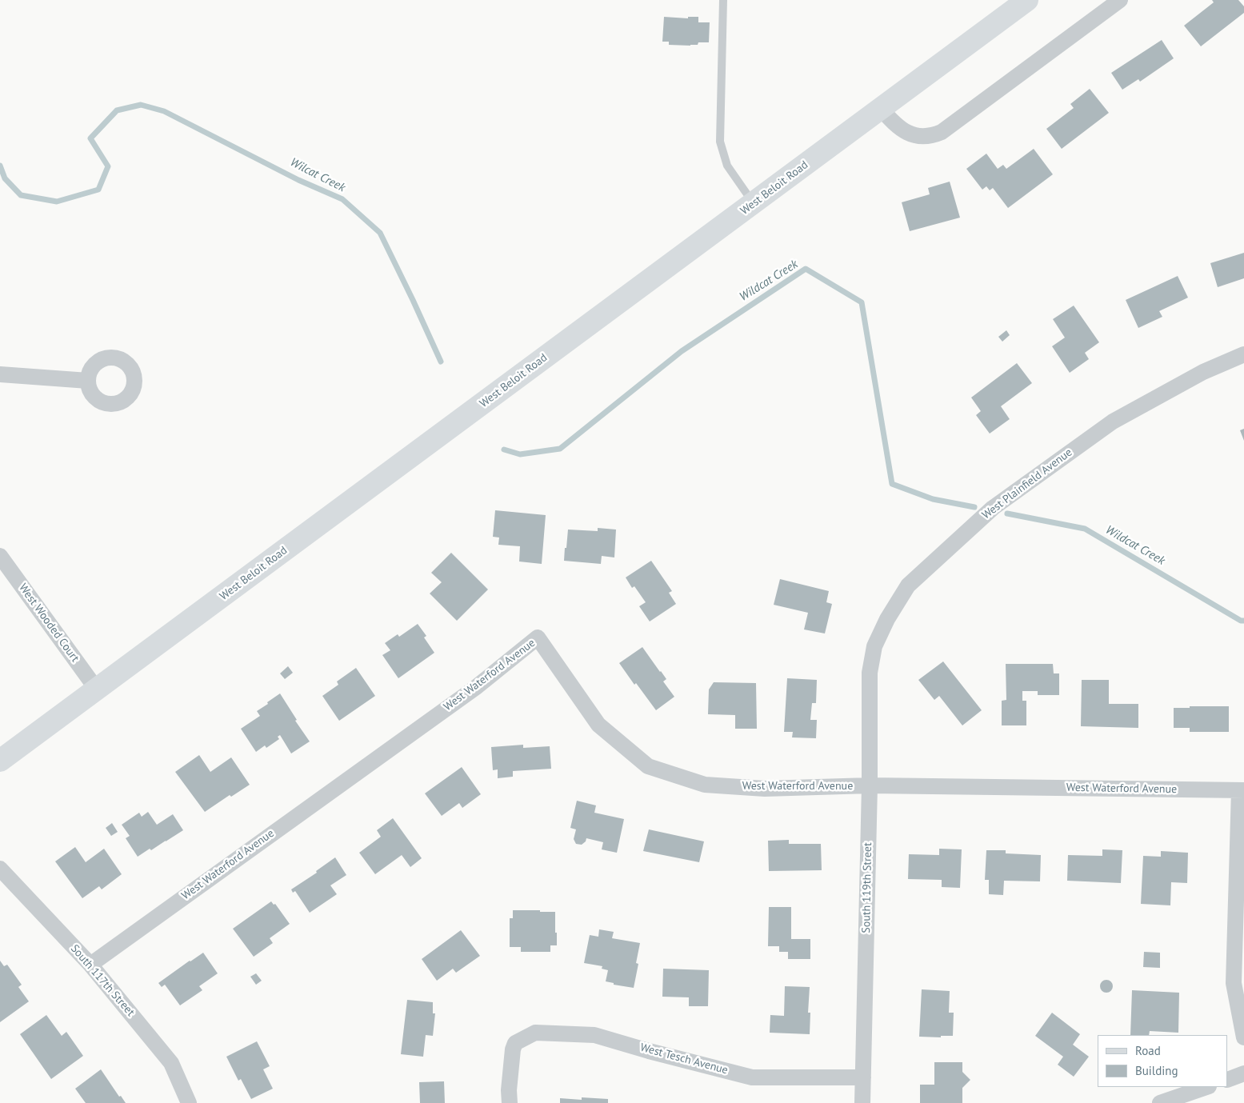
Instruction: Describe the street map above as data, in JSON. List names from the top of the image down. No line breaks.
{"streets":{"main road":["West Beloit Road"],"street":["West Plainfield Avenue","West Wooded Court","West Waterford Avenue","South 119th Street","South 117th Street","West Tesch Avenue"]},"crossings":[["West Beloit Road","West Wooded Court"],["West Plainfield Avenue","South 119th Street"],["West Waterford Avenue","South 119th Street"],["West Waterford Avenue","South 117th Street"],["South 119th Street","West Tesch Avenue"]],"water":["Wilcat Creek","Wildcat Creek"],"legend":["Road","Building"]}
